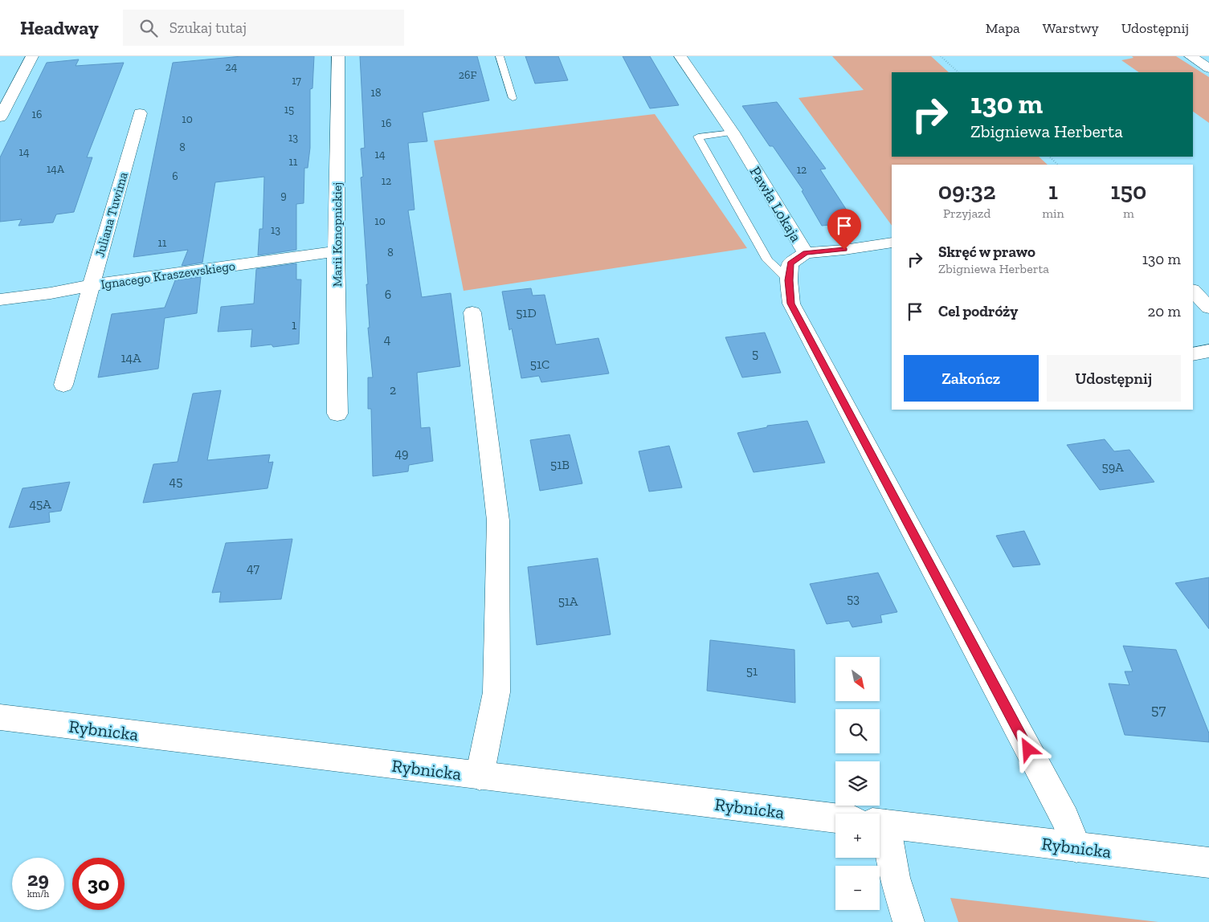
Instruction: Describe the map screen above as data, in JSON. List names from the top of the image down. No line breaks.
{"streets":{"street":["Pawła Lokaja","Juliana Tuwima","Marii Konopnickiej","Ignacego Kraszewskiego","Rybnicka"]},"crossings":[["Pawła Lokaja","Rybnicka"],["Juliana Tuwima","Ignacego Kraszewskiego"],["Marii Konopnickiej","Ignacego Kraszewskiego"]],"house_numbers":["24","26F","17","18","15","16","10","16","13","8","14","14","11","14A","12","6","12","9","10","13","11","8","6","51D","1","4","5","14A","51C","2","49","51B","59A","45","45A","47","53","51A","51","57"],"north":"bottom right","page":{"header":"Headway","search":"Szukaj tutaj","nav":["Mapa","Warstwy","Udostępnij"],"turn":["130 m","Zbigniewa Herberta"],"eta":["09:32","Przyjazd","1","min","150","m"],"list":[{"name":"Skręć w prawo","note":"Zbigniewa Herberta","value":"130 m"},{"name":"Cel podróży","value":"20 m"}],"buttons":["Zakończ","Udostępnij"],"map_buttons":["+","−"],"speed":"29 km/h","limit":"30"}}
